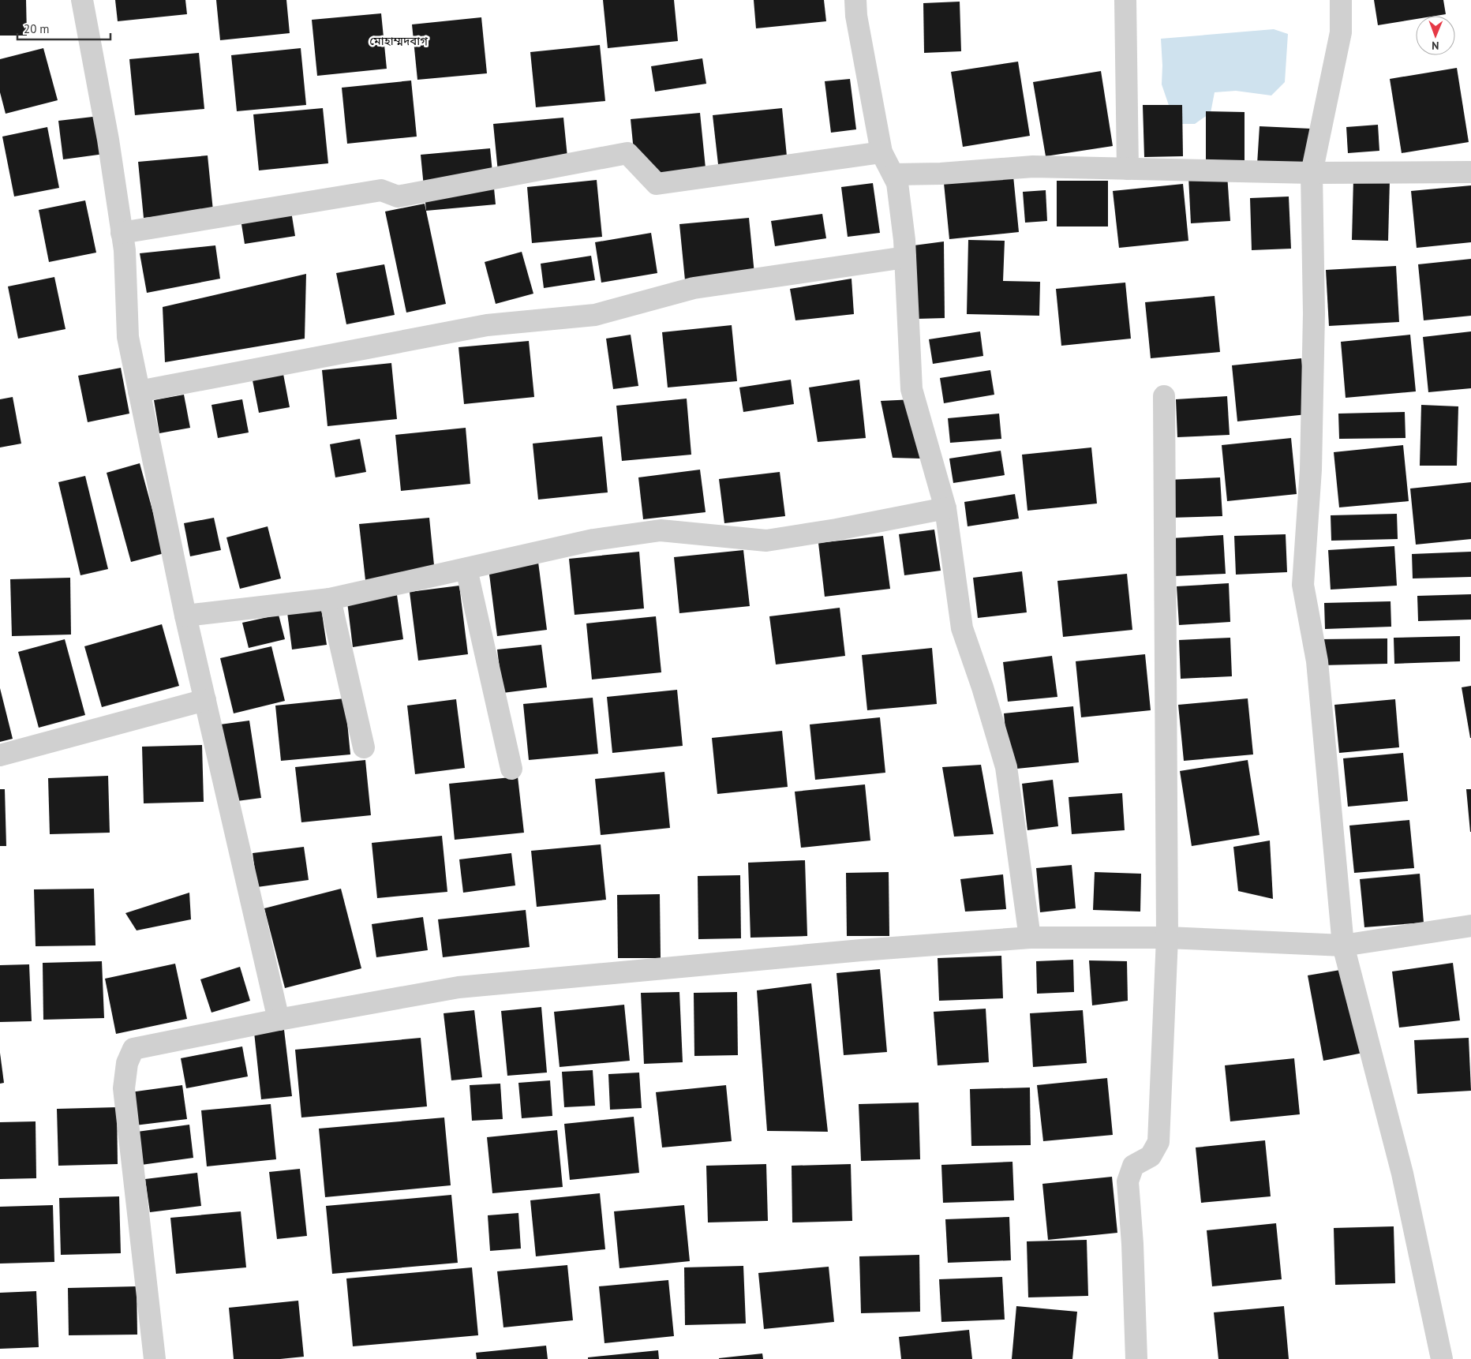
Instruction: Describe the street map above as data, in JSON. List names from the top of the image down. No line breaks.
{"districts":["মোহাম্মদবাগ"],"scale_bar":"20 m","north":"bottom"}
